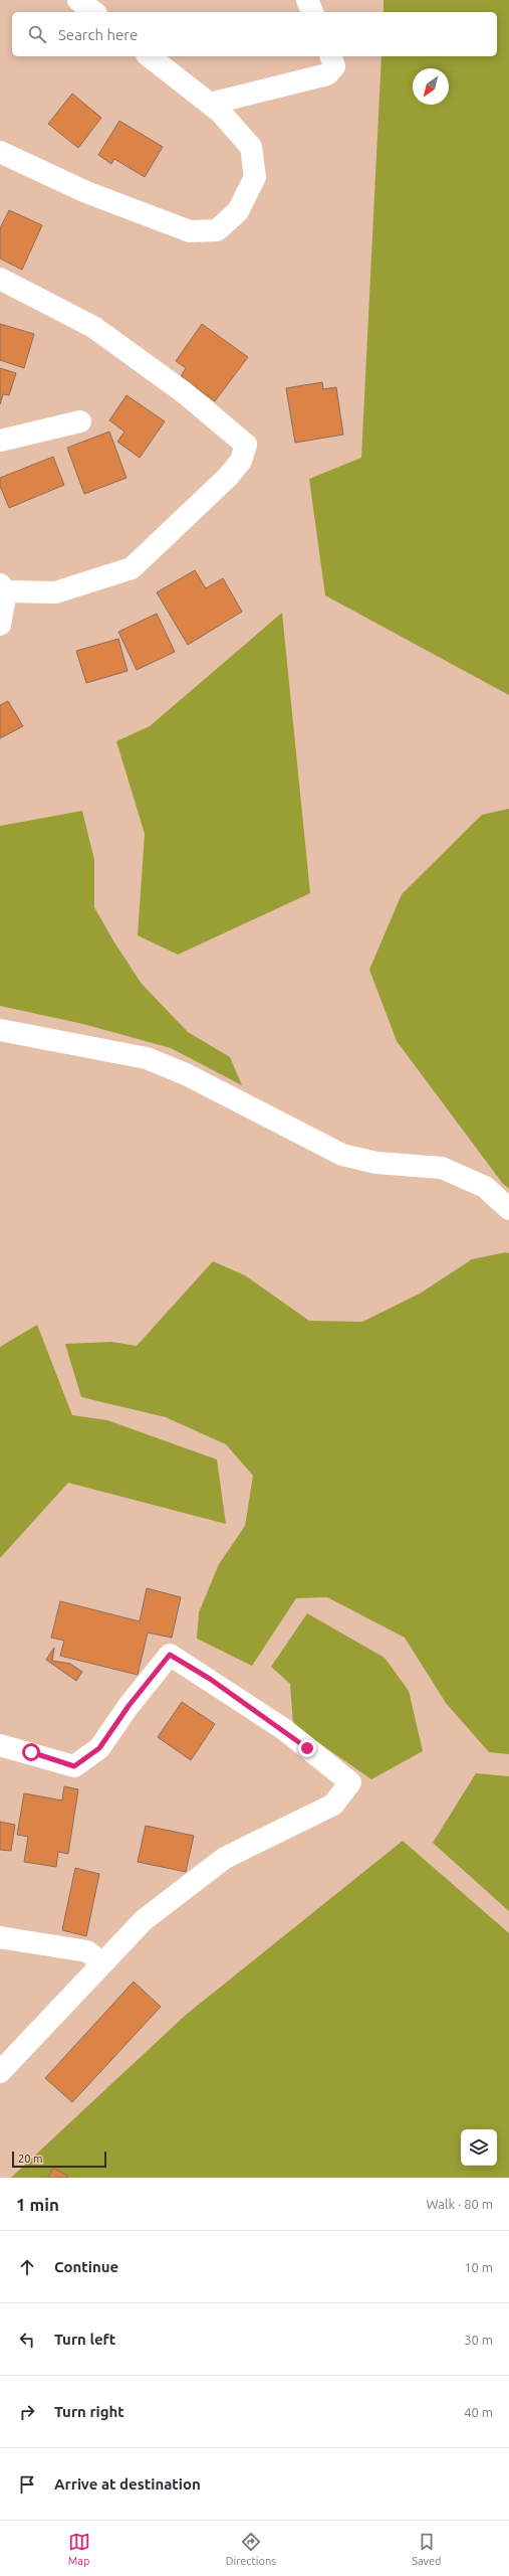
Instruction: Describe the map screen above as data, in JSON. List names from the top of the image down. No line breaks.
{"scale_bar":"20 m","north":"bottom left","page":{"search":"Search here","scale":"20 m","heading":["1 min","Walk · 80 m"],"list":[["Continue","10 m"],["Turn left","30 m"],["Turn right","40 m"],"Arrive at destination"],"nav":["Map","Directions","Saved"]}}
